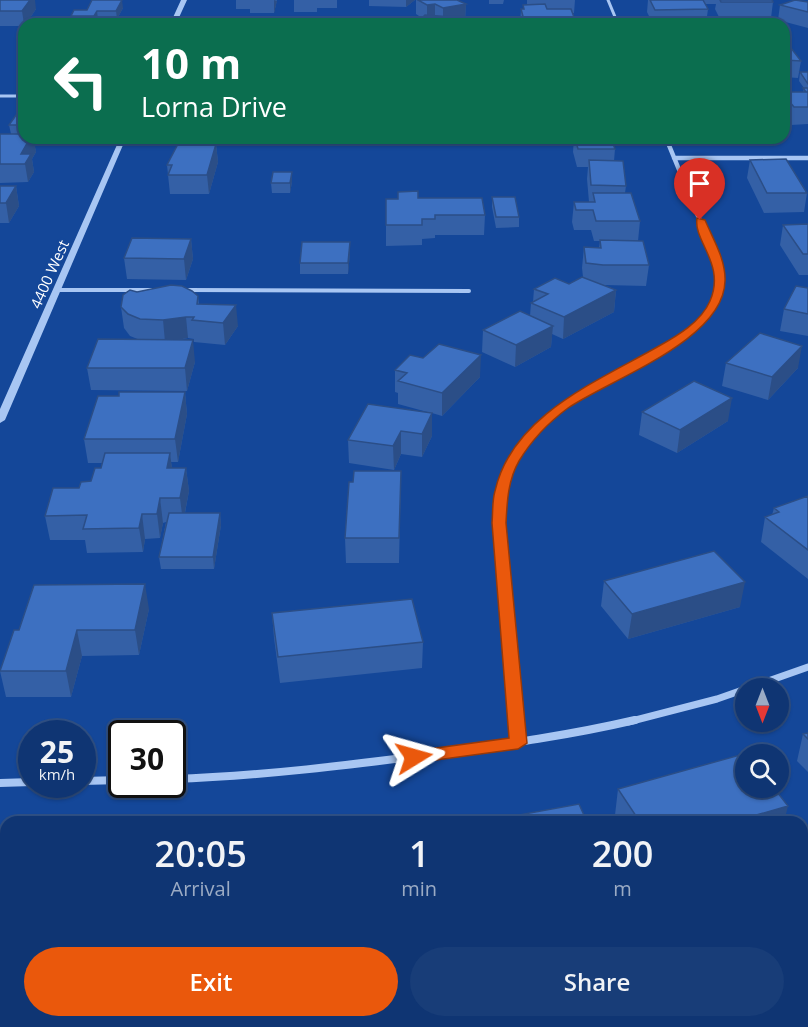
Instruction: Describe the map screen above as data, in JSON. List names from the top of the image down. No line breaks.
{"streets":{"street":["4400 West"]},"north":"bottom","page":{"turn":["10 m","Lorna Drive"],"speed":"25 km/h","limit":"30","eta":["20:05","Arrival","1","min","200","m"],"buttons":["Exit","Share"]}}
